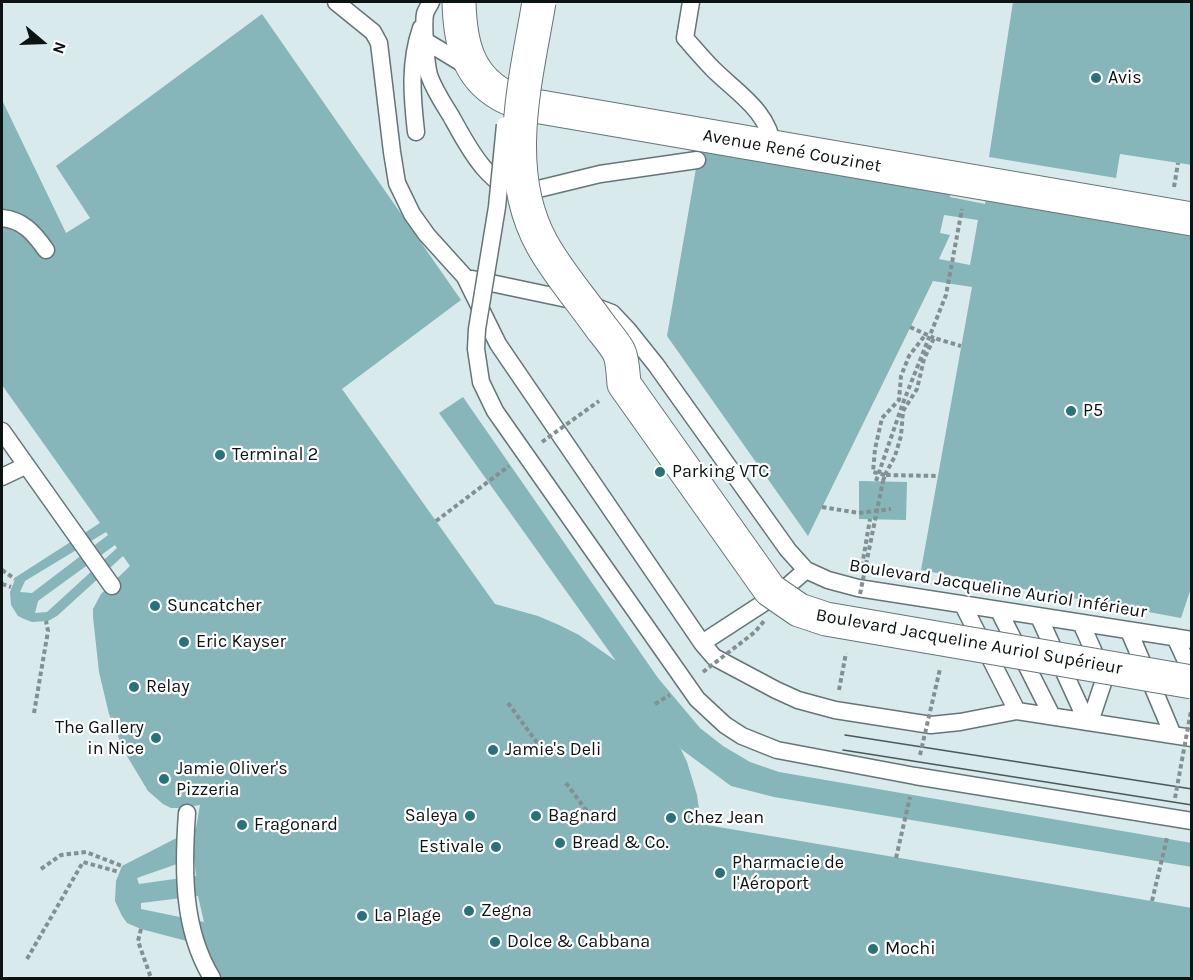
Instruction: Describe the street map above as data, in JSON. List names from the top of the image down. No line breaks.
{"streets":{"main road":["Avenue René Couzinet","Boulevard Jacqueline Auriol Supérieur"],"lane":["Boulevard Jacqueline Auriol inférieur"]},"places":["Avis","P5","Terminal 2","Parking VTC","Suncatcher","Eric Kayser","Relay","The Gallery in Nice","Jamie's Deli","Jamie Oliver's Pizzeria","Saleya","Bagnard","Chez Jean","Fragonard","Bread & Co.","Estivale","Pharmacie de l'Aéroport","Zegna","La Plage","Dolce & Cabbana","Mochi"],"north":"right"}
